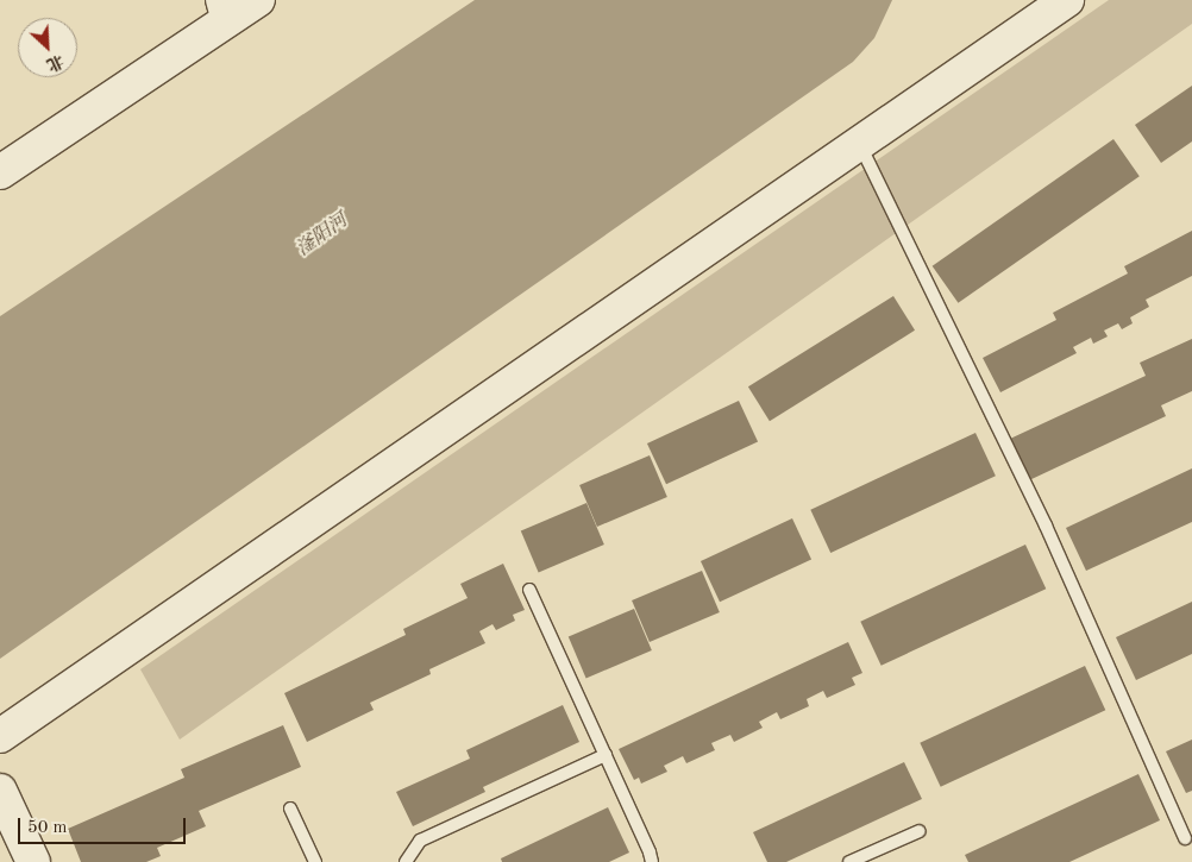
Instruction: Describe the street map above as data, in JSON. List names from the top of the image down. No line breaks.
{"water":["滏阳河"],"scale_bar":"50 m","north":"bottom right"}
